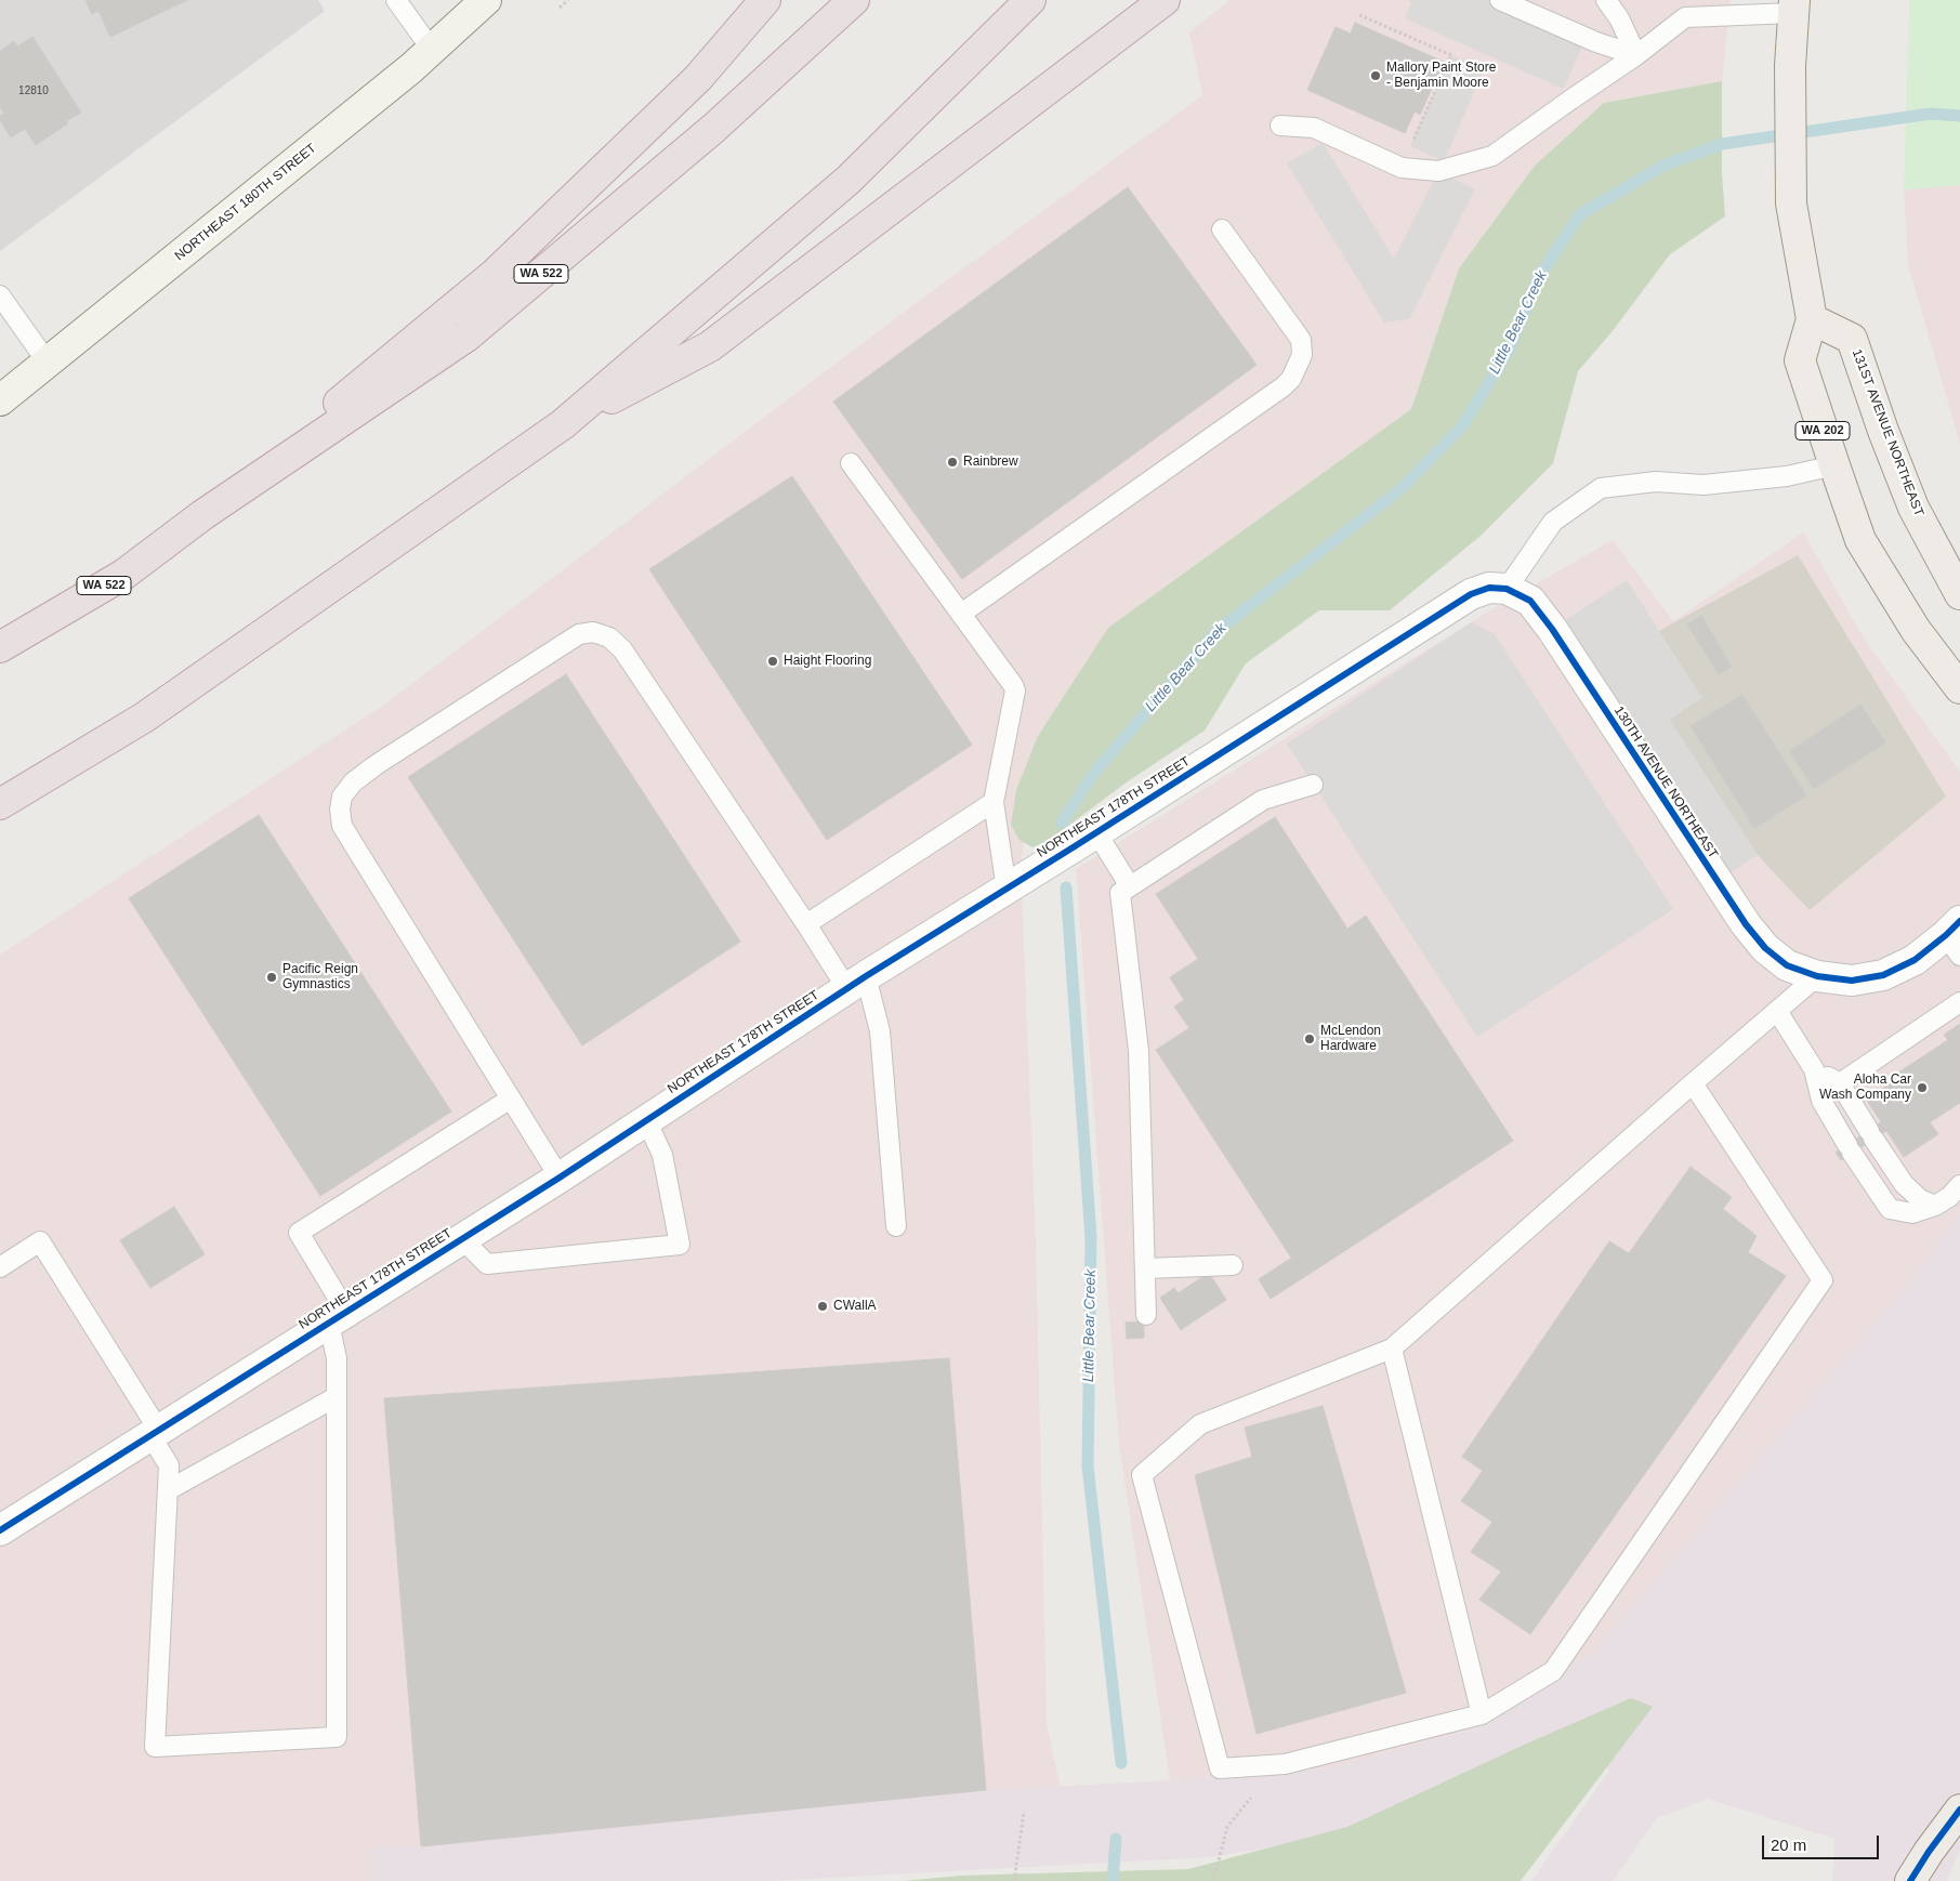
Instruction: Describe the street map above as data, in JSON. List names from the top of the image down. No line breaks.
{"streets":{"highway":["WA 522"],"main road":["NORTHEAST 180TH STREET","WA 202","131ST AVENUE NORTHEAST"],"street":["130TH AVENUE NORTHEAST","NORTHEAST 178TH STREET"]},"crossings":[["WA 202","131ST AVENUE NORTHEAST"],["130TH AVENUE NORTHEAST","NORTHEAST 178TH STREET"]],"water":["Little Bear Creek"],"places":["Mallory Paint Store - Benjamin Moore","Rainbrew","Haight Flooring","Pacific Reign Gymnastics","McLendon Hardware","Aloha Car Wash Company","CWallA"],"house_numbers":["12810"],"scale_bar":"20 m"}
